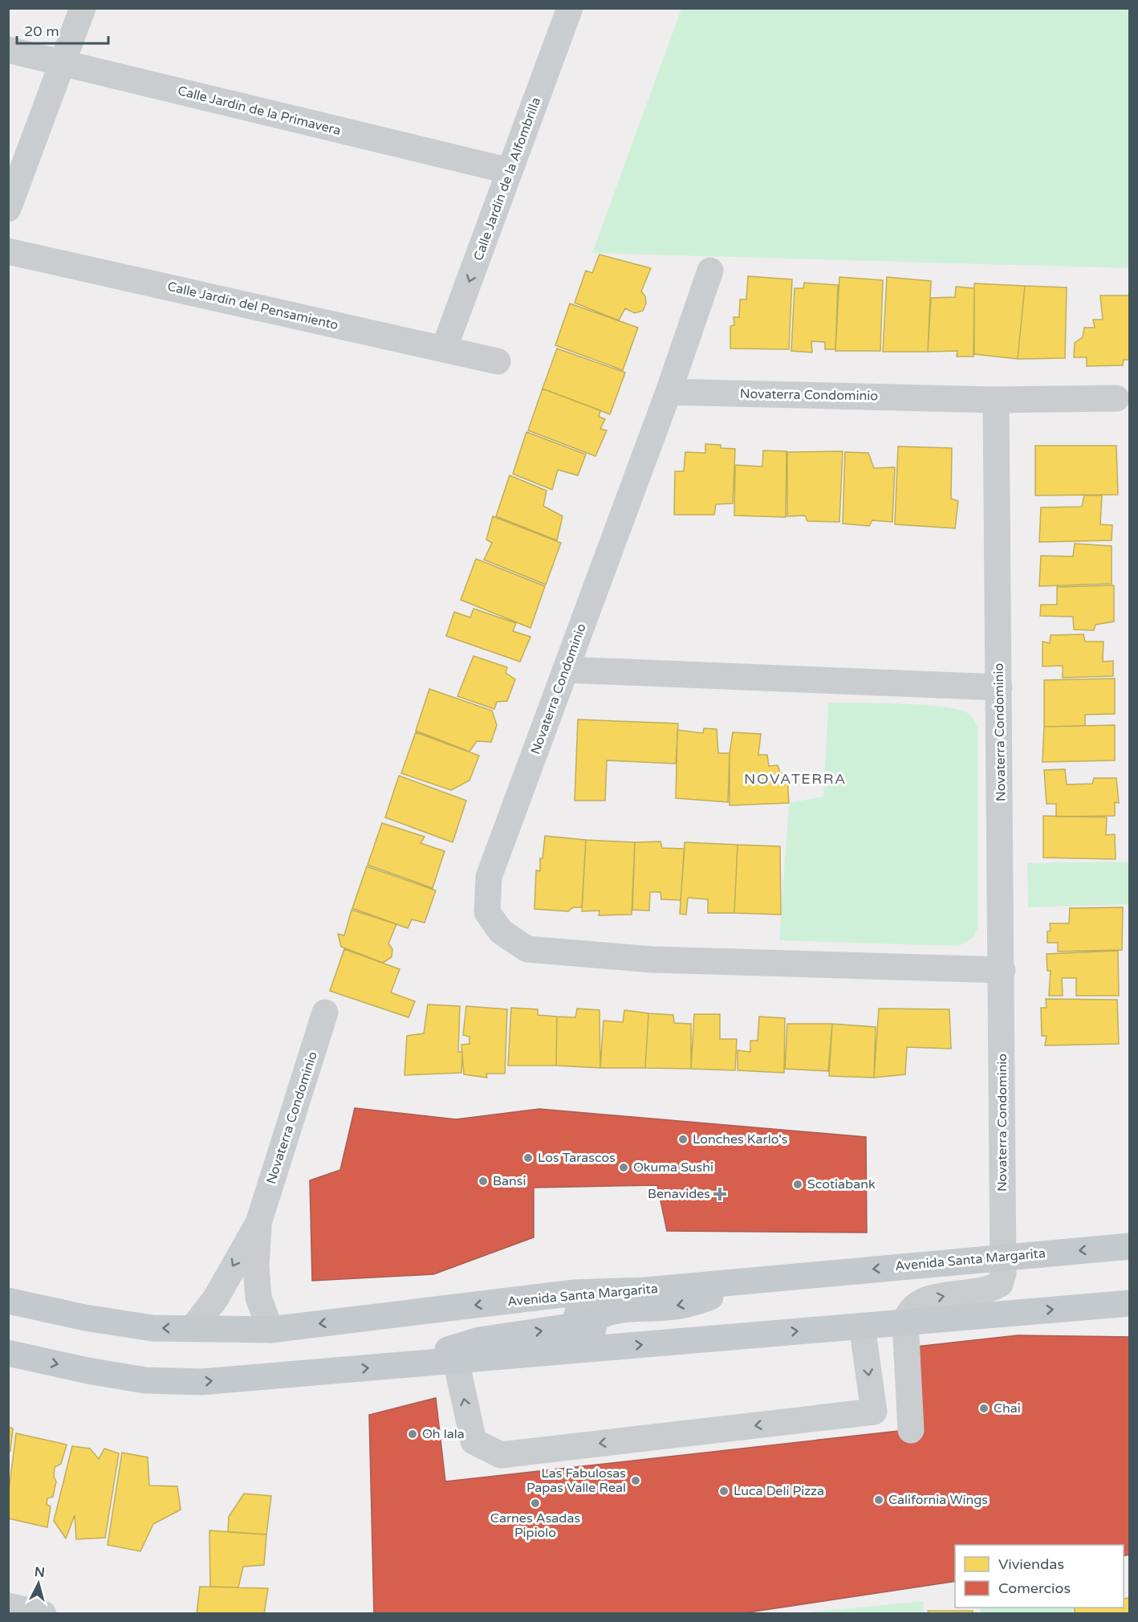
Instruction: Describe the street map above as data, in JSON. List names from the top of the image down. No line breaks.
{"streets":{"main road":["Avenida Santa Margarita"],"street":["Calle Jardín de la Primavera","Calle Jardín de la Alfombrilla","Calle Jardín del Pensamiento","Novaterra Condominio"]},"crossings":[["Calle Jardín de la Primavera","Calle Jardín de la Alfombrilla"],["Calle Jardín de la Alfombrilla","Calle Jardín del Pensamiento"],["Novaterra Condominio","Avenida Santa Margarita"]],"one_way":["Calle Jardín de la Alfombrilla"],"districts":["NOVATERRA"],"places":{"other":["Lonches Karlo's","Los Tarascos","Okuma Sushi","Bansi","Scotiabank","Chai","Oh lala","Las Fabulosas Papas Valle Real","Luca Deli Pizza","California Wings","Carnes Asadas Pipiolo"],"health":["Benavides"]},"legend":["Viviendas","Comercios"],"scale_bar":"20 m","north":"top"}
